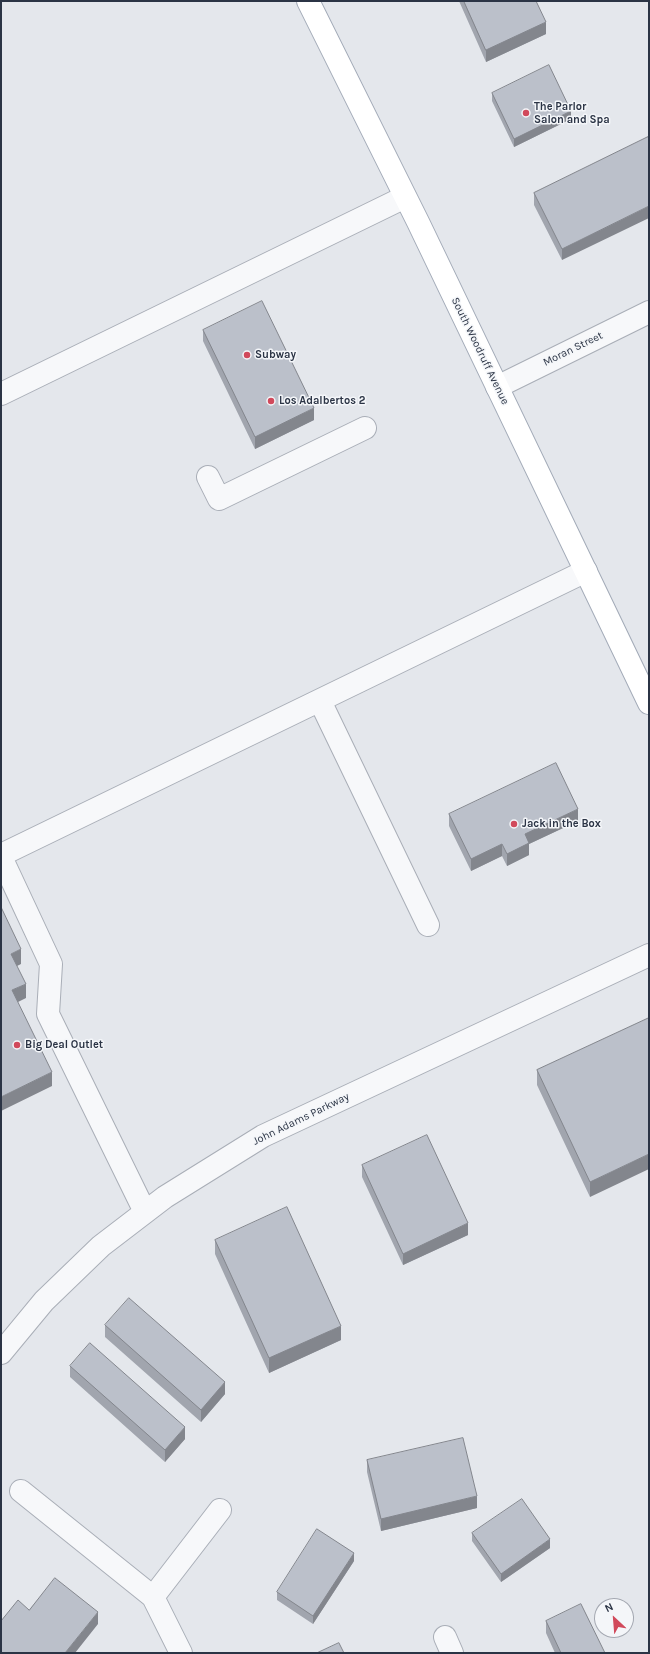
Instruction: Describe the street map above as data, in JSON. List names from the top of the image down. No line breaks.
{"streets":{"main road":["South Woodruff Avenue"],"street":["Moran Street","John Adams Parkway"]},"crossings":[["Moran Street","South Woodruff Avenue"]],"places":["The Parlor Salon and Spa","Subway","Los Adalbertos 2","Jack in the Box","Big Deal Outlet"],"north":"top left"}
